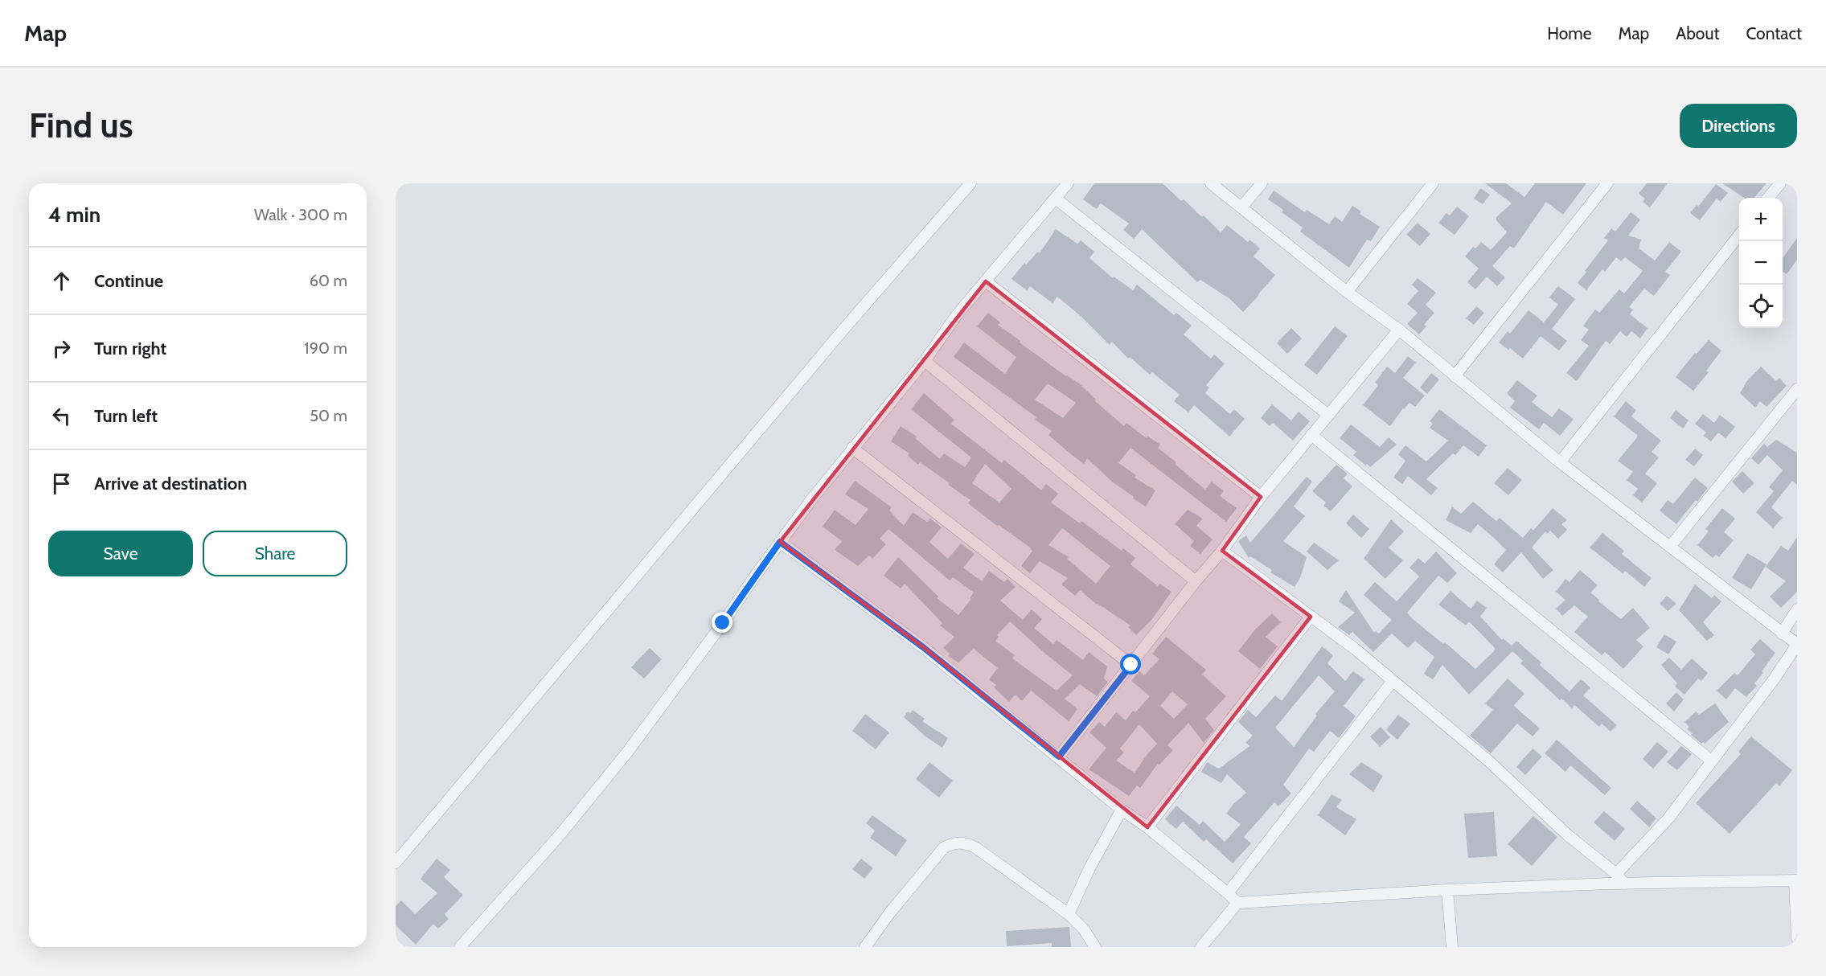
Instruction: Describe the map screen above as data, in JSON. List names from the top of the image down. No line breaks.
{"page":{"header":"Map","nav":["Home","Map","About","Contact"],"buttons":["Directions",["Save","Share"]],"title":"Find us","heading":["4 min","Walk · 300 m"],"map_buttons":["+","−"],"list":[["Continue","60 m"],["Turn right","190 m"],["Turn left","50 m"],"Arrive at destination"]}}
